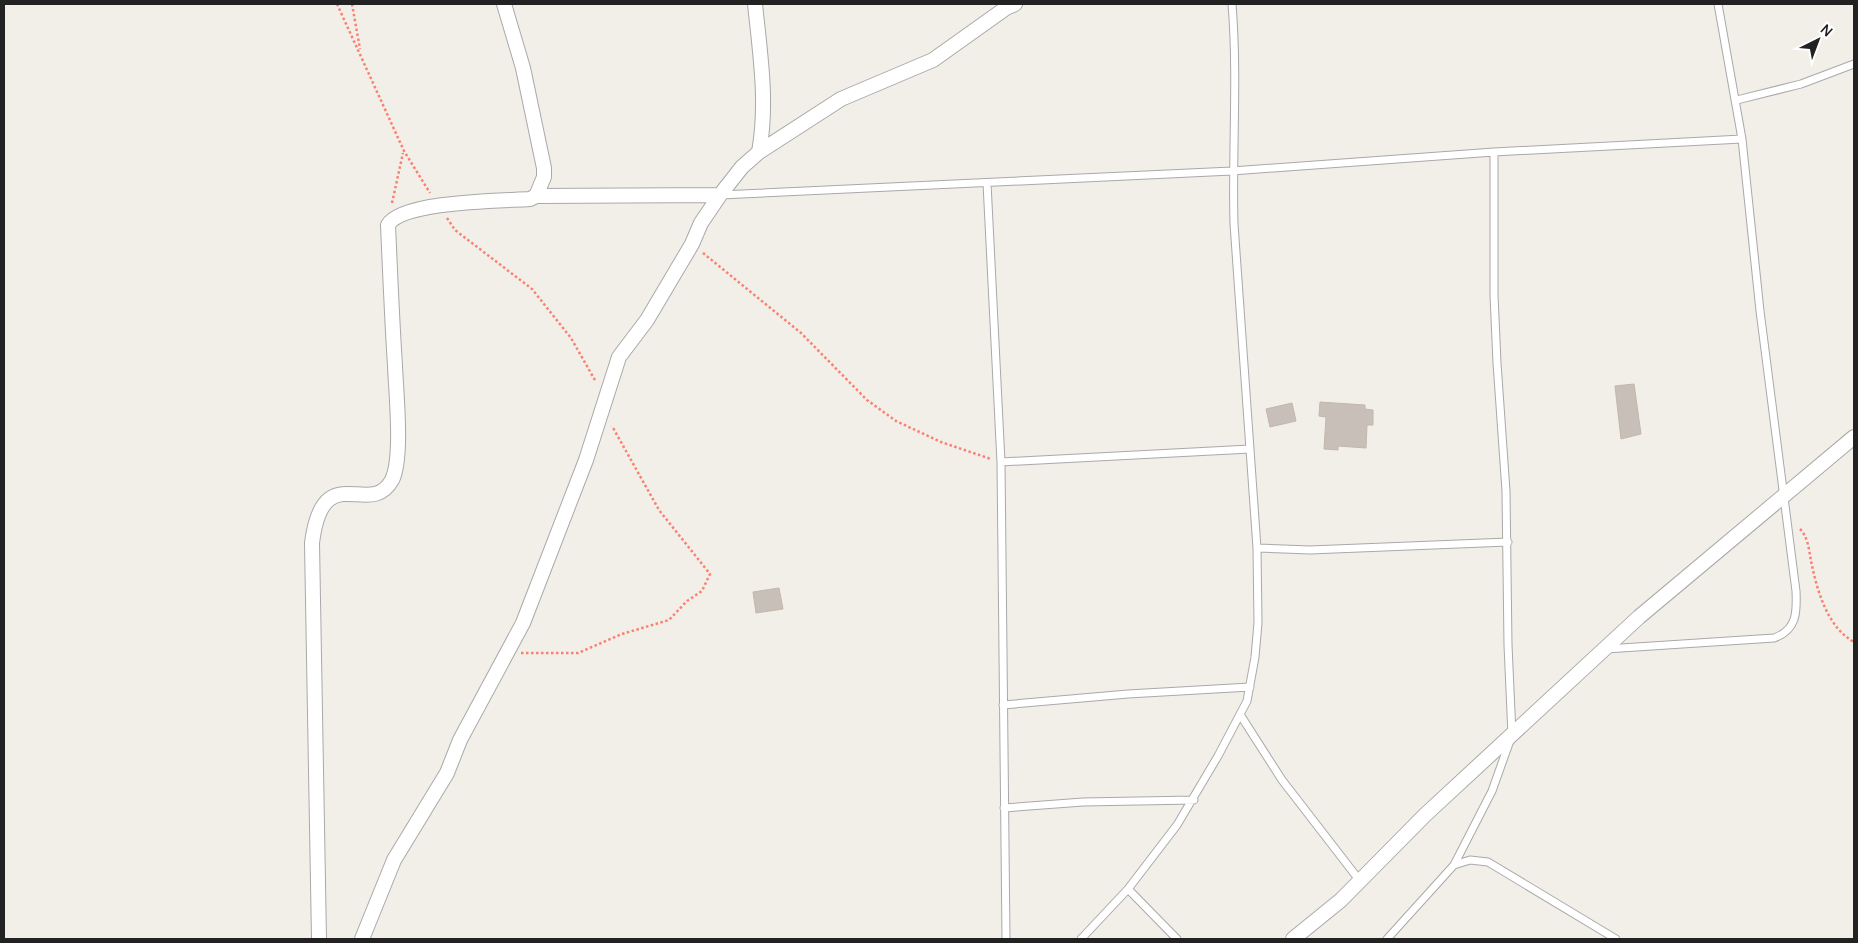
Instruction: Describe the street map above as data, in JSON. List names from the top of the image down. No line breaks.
{"north":"top right"}
